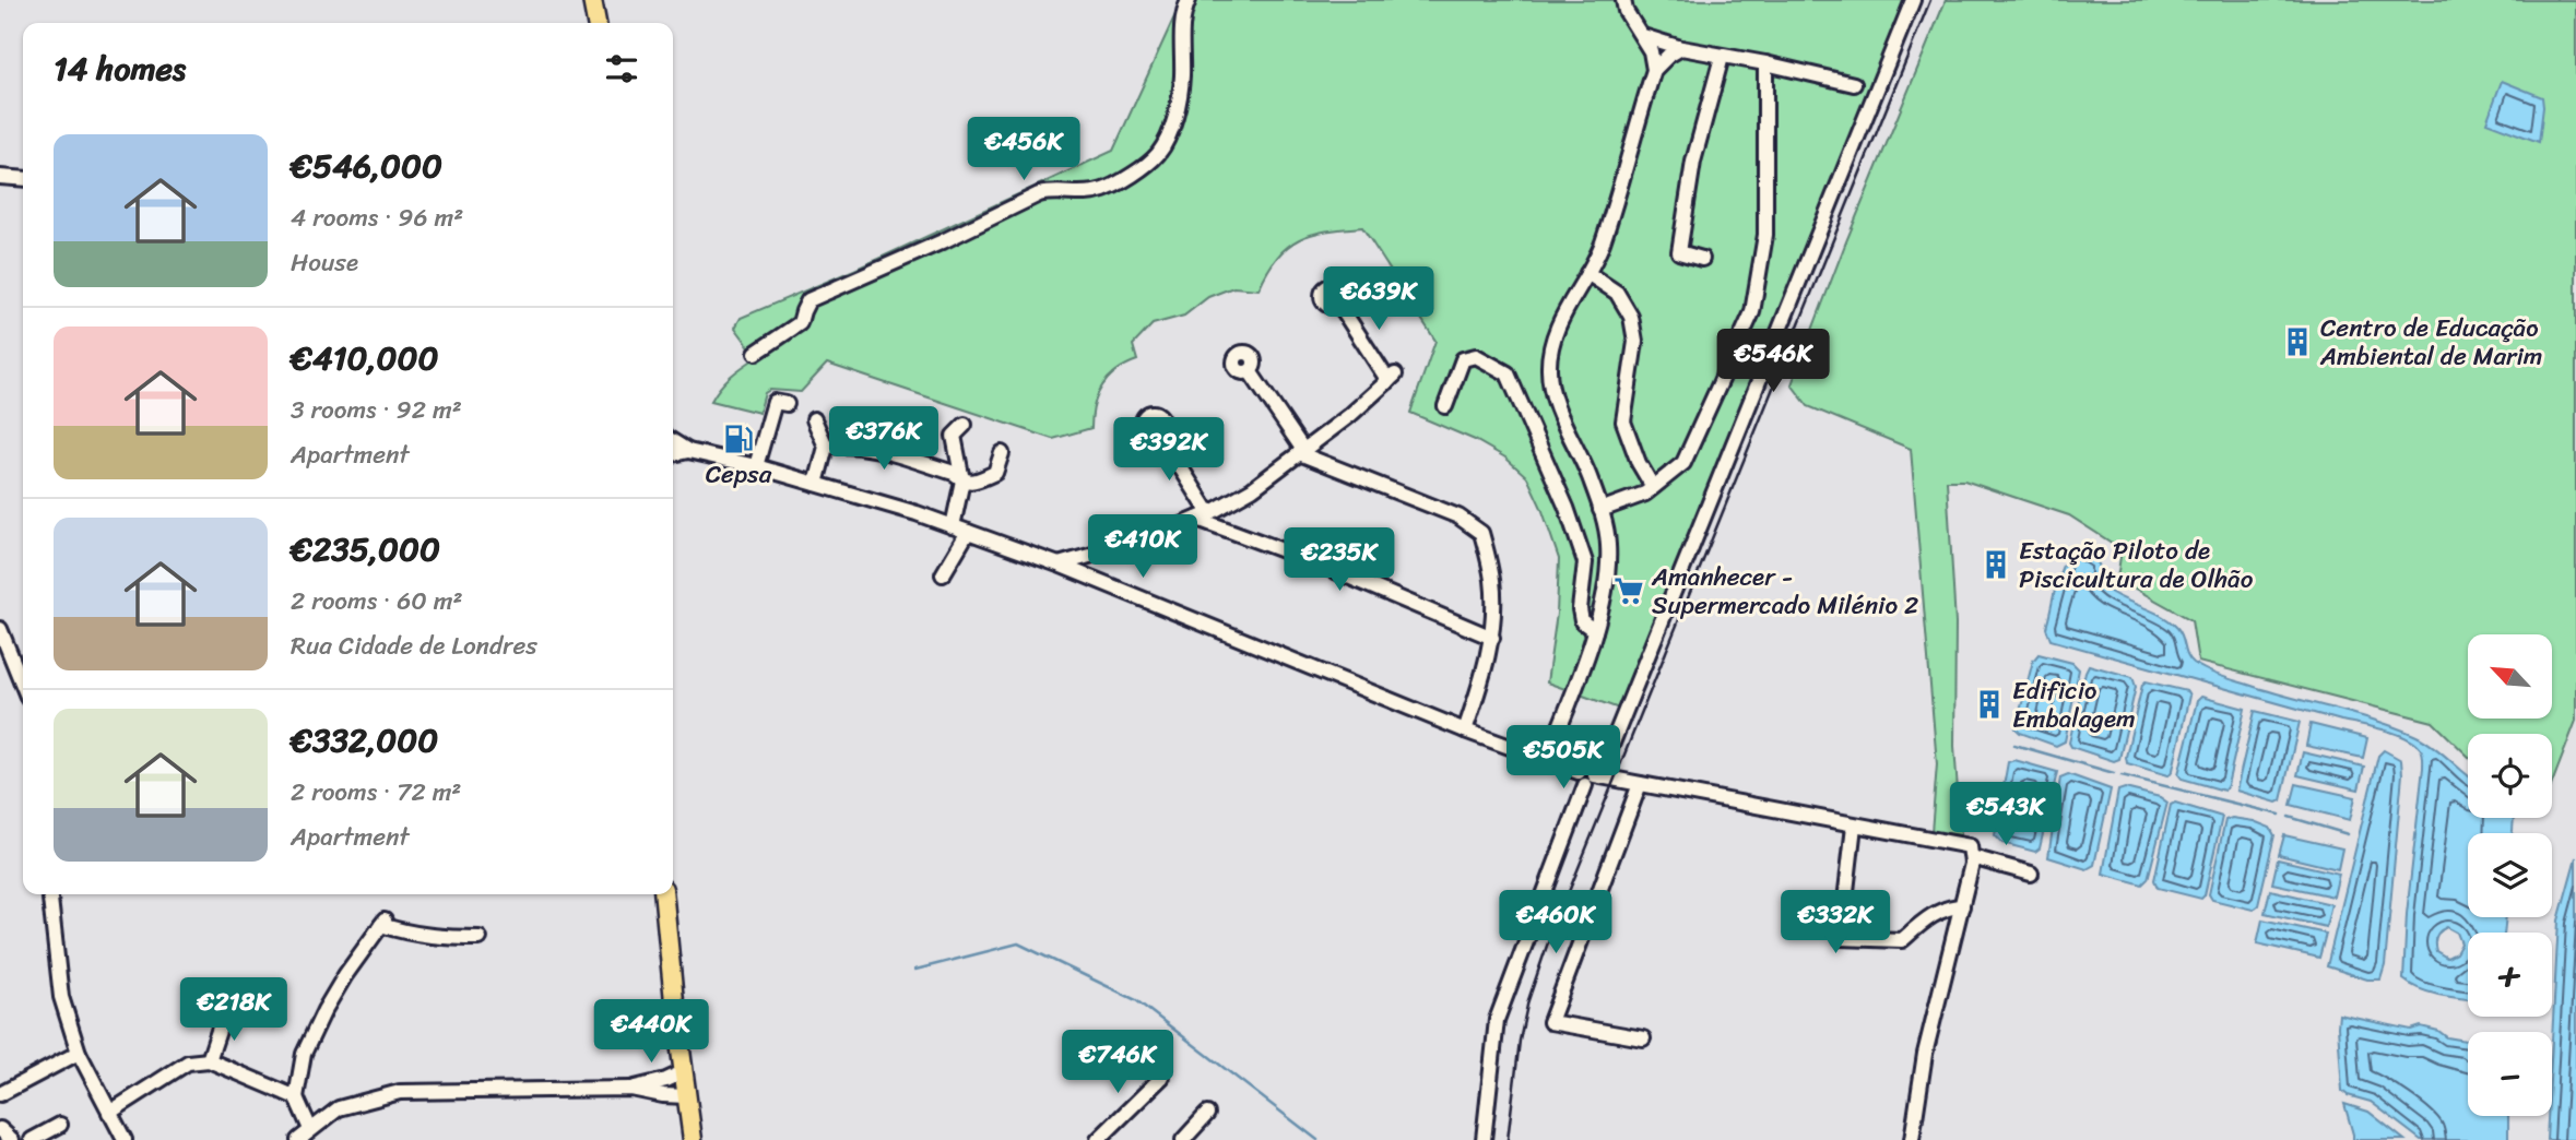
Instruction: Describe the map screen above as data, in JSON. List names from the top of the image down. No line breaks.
{"places":{"building":["Centro de Educação Ambiental de Marim","Estação Piloto de Piscicultura de Olhão","Edificio Embalagem"],"fuel station":["Cepsa"],"supermarket":["Amanhecer - Supermercado Milénio 2"]},"north":"top left","page":{"heading":"14 homes","list":[{"name":"€546,000","note":"4 rooms · 96 m² · House"},{"name":"€410,000","note":"3 rooms · 92 m² · Apartment"},{"name":"€235,000","note":"2 rooms · 60 m² · Rua Cidade de Londres"},{"name":"€332,000","note":"2 rooms · 72 m² · Apartment"}],"price":["€456K","€639K","€546K","€376K","€392K","€410K","€235K","€505K","€543K","€460K","€332K","€218K","€440K","€746K"],"map_buttons":["+","−"]}}
